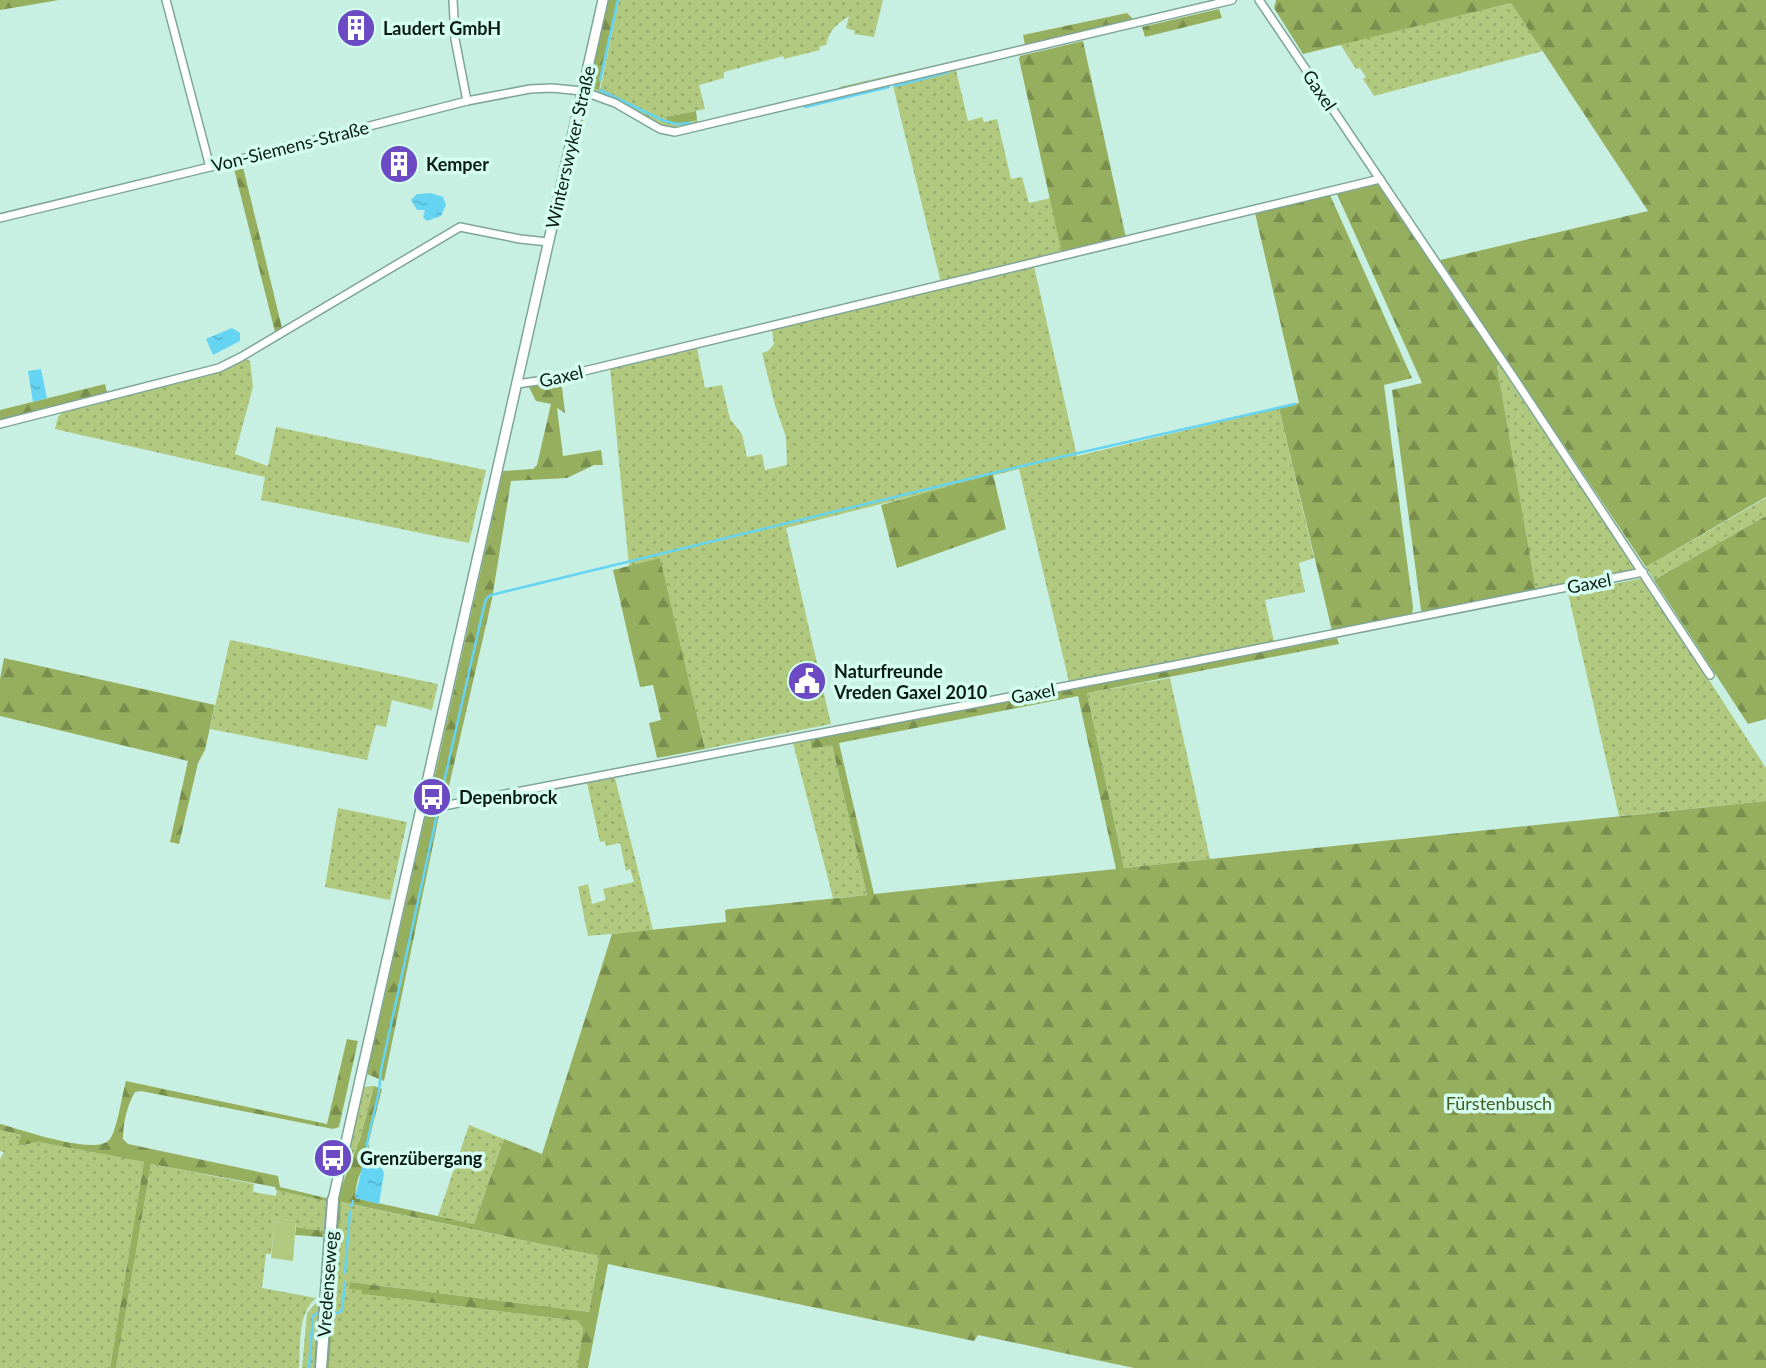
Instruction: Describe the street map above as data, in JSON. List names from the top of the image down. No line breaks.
{"streets":{"main road":["Vredenseweg"],"street":["Gaxel","Von-Siemens-Straße","Winterswyker Straße"]},"crossings":[["Gaxel","Winterswyker Straße"],["Von-Siemens-Straße","Winterswyker Straße"],["Winterswyker Straße","Vredenseweg"]],"parks":["Fürstenbusch"],"places":{"building":["Laudert GmbH","Kemper"],"public building":["Naturfreunde Vreden Gaxel 2010"],"bus stop":["Depenbrock","Grenzübergang"]}}
